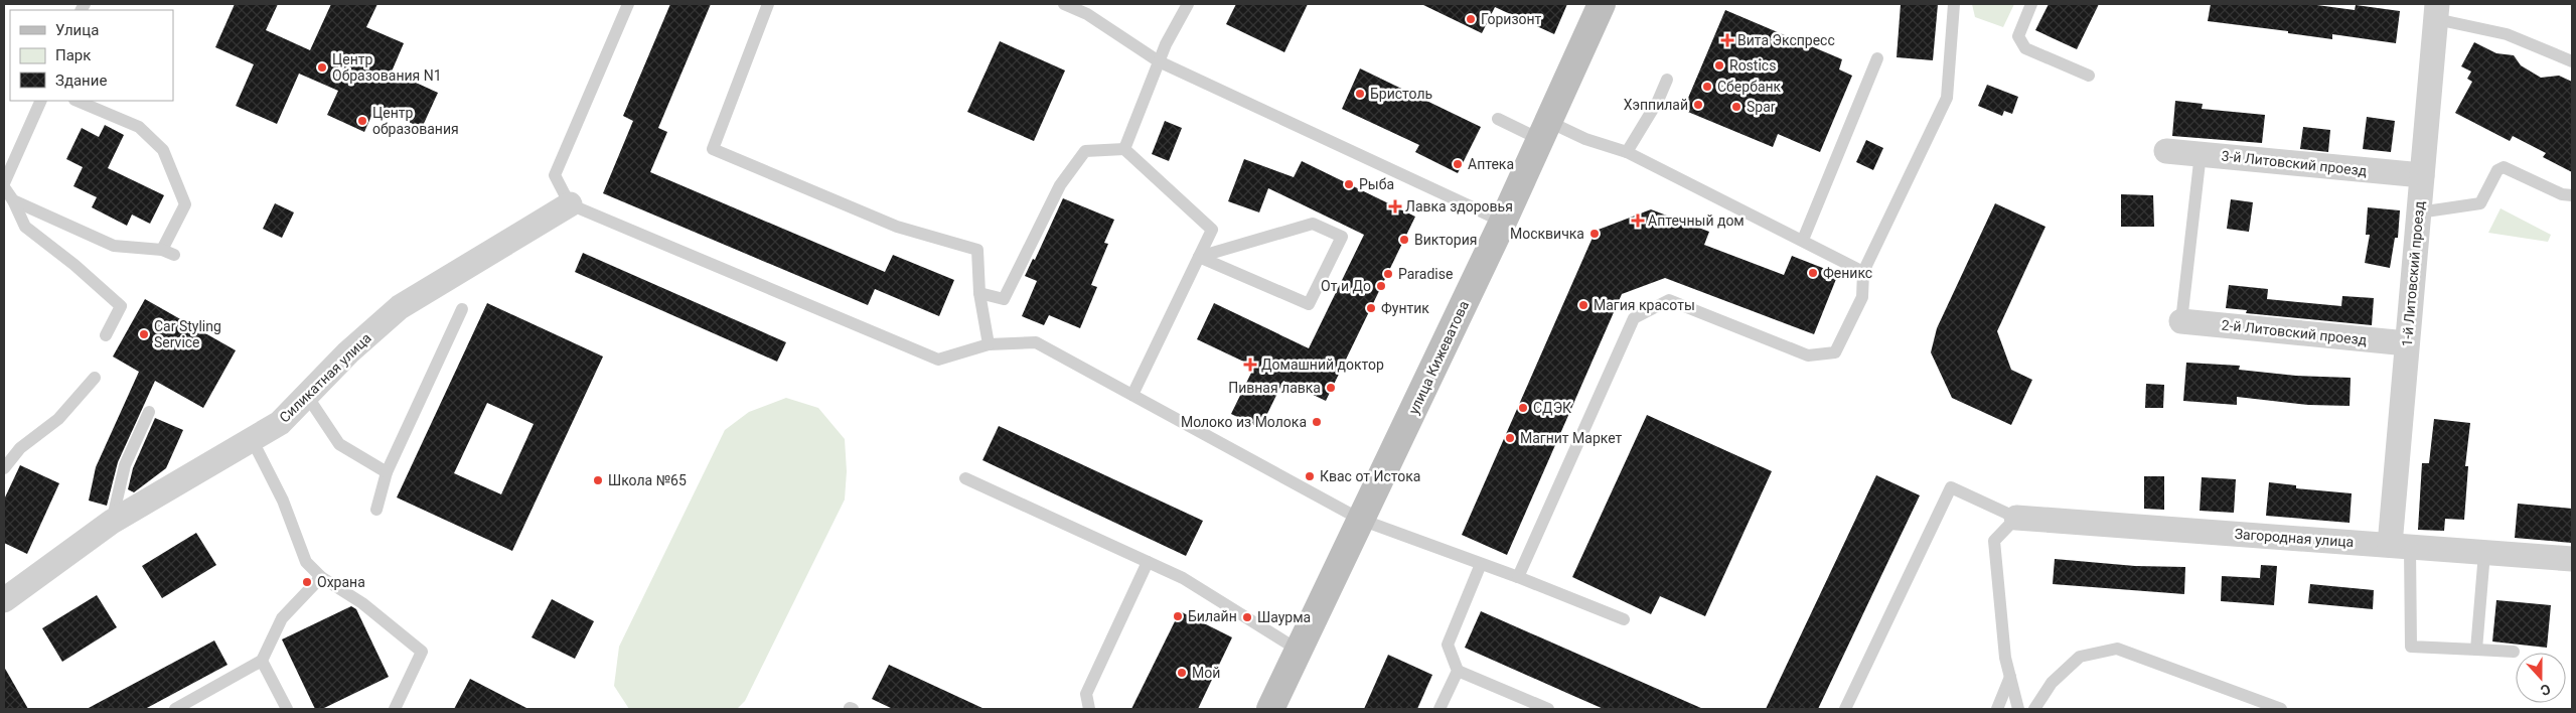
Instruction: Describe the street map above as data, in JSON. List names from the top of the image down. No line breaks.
{"streets":{"main road":["улица Кижеватова"],"street":["3-й Литовский проезд","1-й Литовский проезд","2-й Литовский проезд","Силикатная улица","Загородная улица"]},"crossings":[["3-й Литовский проезд","1-й Литовский проезд"],["1-й Литовский проезд","2-й Литовский проезд"],["1-й Литовский проезд","Загородная улица"]],"places":{"other":["Горизонт","Rostics","Центр Образования N1","Сбербанк","Бристоль","Хэппилай","Spar","Центр образования","Аптека","Рыба","Москвичка","Виктория","Феникс","Paradise","От и До","Магия красоты","Фунтик","Car Styling Service","Пивная лавка","СДЭК","Молоко из Молока","Магнит Маркет","Квас от Истока","Школа №65","Охрана","Билайн","Шаурма","Мой"],"health":["Вита Экспресс","Лавка здоровья","Аптечный дом","Домашний доктор"]},"legend":["Улица","Парк","Здание"],"north":"bottom"}
